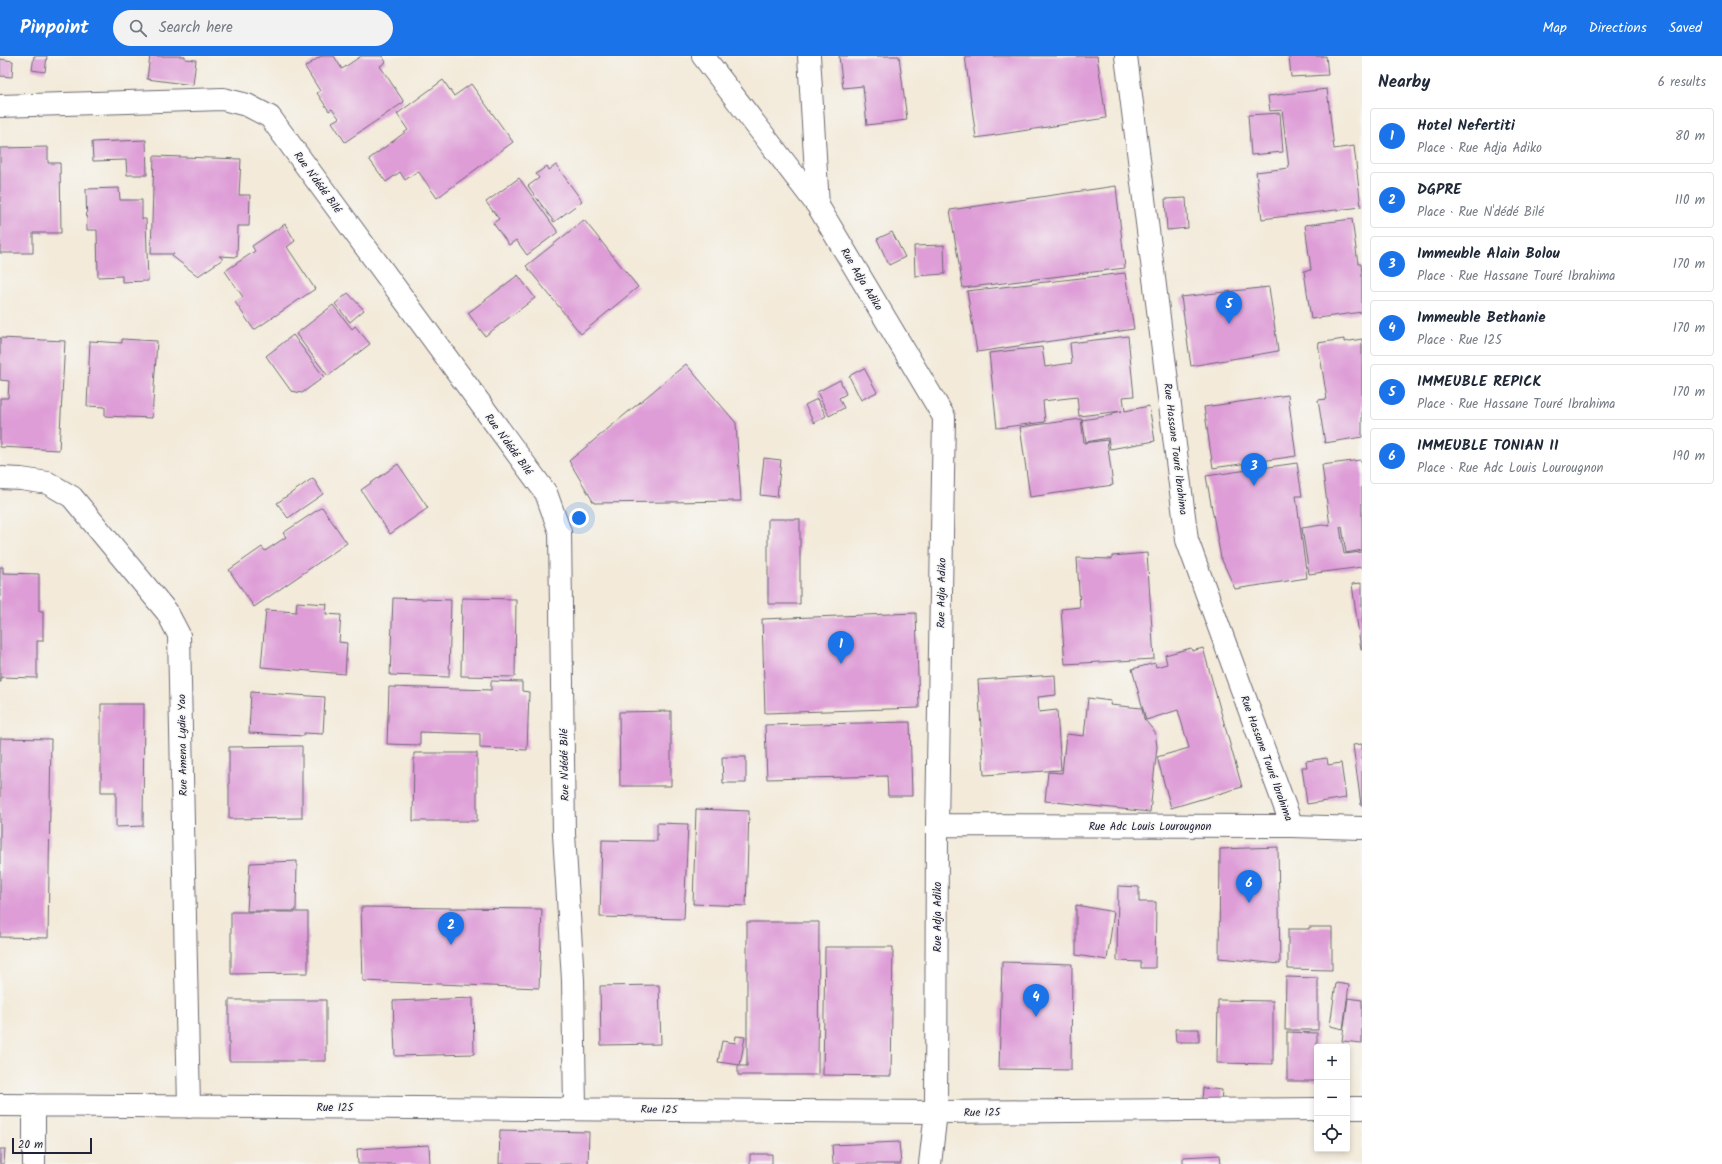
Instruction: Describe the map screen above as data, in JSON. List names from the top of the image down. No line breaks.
{"streets":{"street":["Rue N'dédé Bilé","Rue Adja Adiko","Rue Hassane Touré Ibrahima","Rue Amena Lydie Yao","Rue Adc Louis Lourougnon","Rue I25"]},"crossings":[["Rue N'dédé Bilé","Rue I25"],["Rue Adja Adiko","Rue Adc Louis Lourougnon"],["Rue Adja Adiko","Rue I25"],["Rue Hassane Touré Ibrahima","Rue Adc Louis Lourougnon"],["Rue Amena Lydie Yao","Rue I25"]],"scale_bar":"20 m","page":{"header":"Pinpoint","search":"Search here","nav":["Map","Directions","Saved"],"heading":["Nearby","6 results"],"list":[{"mark":"1","name":"Hotel Nefertiti","note":"Place · Rue Adja Adiko","value":"80 m"},{"mark":"2","name":"DGPRE","note":"Place · Rue N'dédé Bilé","value":"110 m"},{"mark":"3","name":"Immeuble Alain Bolou","note":"Place · Rue Hassane Touré Ibrahima","value":"170 m"},{"mark":"4","name":"Immeuble Bethanie","note":"Place · Rue I25","value":"170 m"},{"mark":"5","name":"IMMEUBLE REPICK","note":"Place · Rue Hassane Touré Ibrahima","value":"170 m"},{"mark":"6","name":"IMMEUBLE TONIAN II","note":"Place · Rue Adc Louis Lourougnon","value":"190 m"}],"pins":["5","3","1","6","2","4"],"map_buttons":["+","−"],"scale":"20 m"}}
